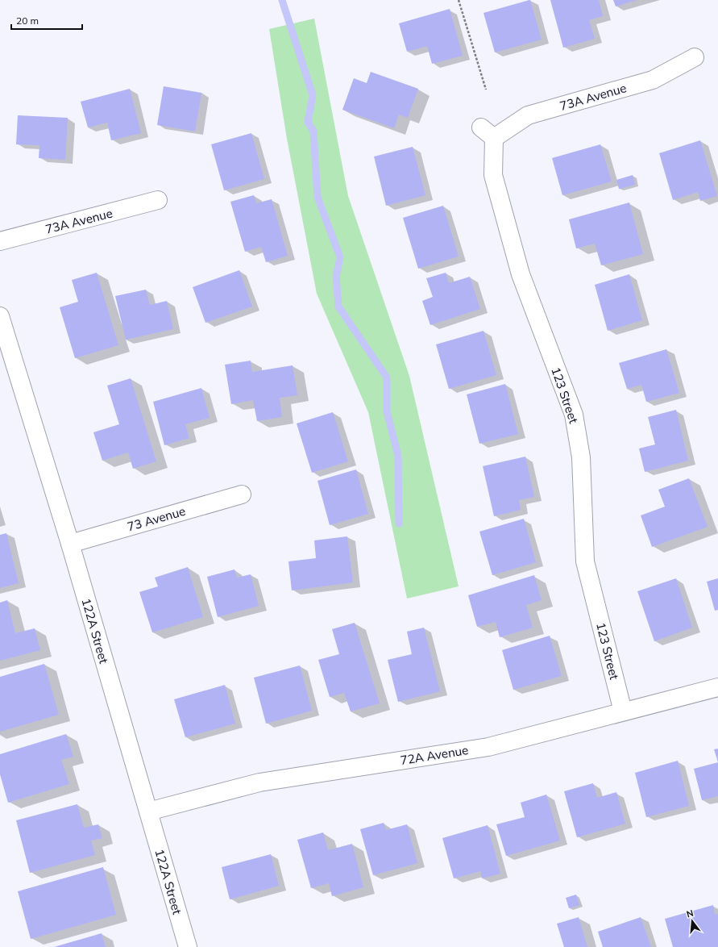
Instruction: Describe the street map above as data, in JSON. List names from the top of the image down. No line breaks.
{"streets":{"street":["73A Avenue","123 Street","73 Avenue","122A Street","72A Avenue"]},"crossings":[["73A Avenue","123 Street"],["123 Street","72A Avenue"],["73 Avenue","122A Street"],["122A Street","72A Avenue"]],"scale_bar":"20 m","north":"top"}
